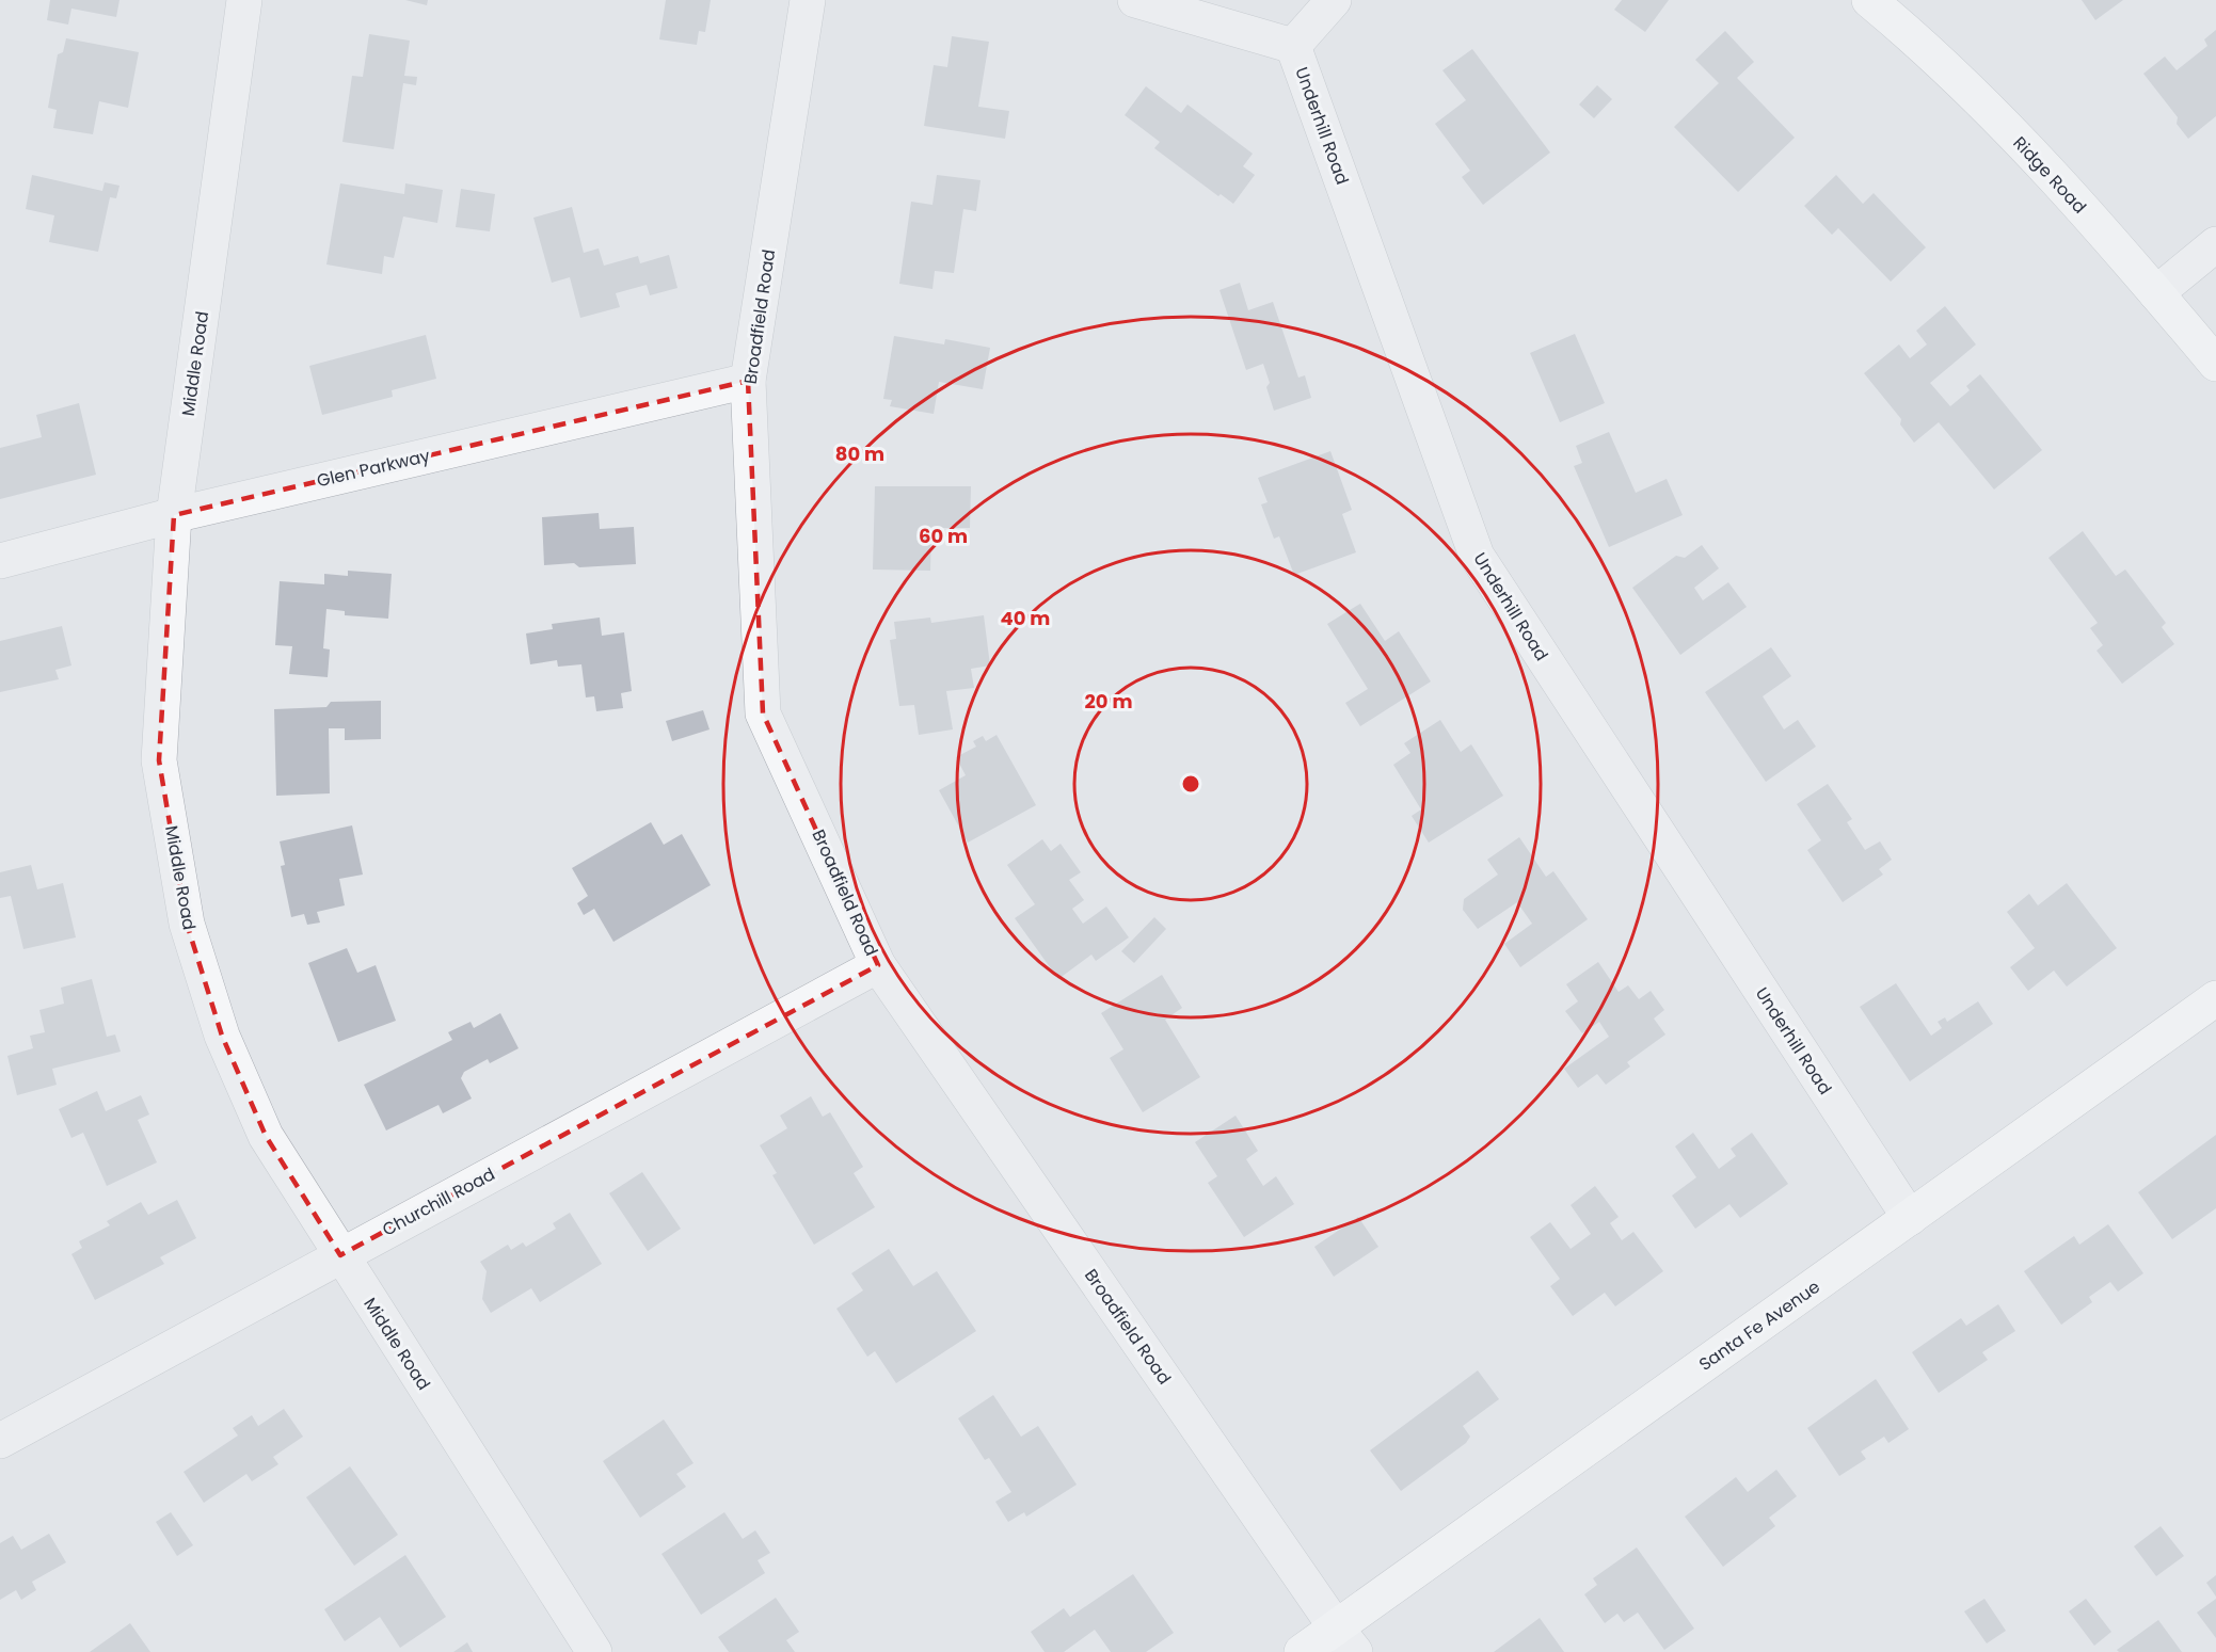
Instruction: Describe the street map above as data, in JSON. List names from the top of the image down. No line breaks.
{"streets":{"main road":["Ridge Road","Santa Fe Avenue"],"street":["Underhill Road","Broadfield Road","Middle Road","Glen Parkway","Churchill Road"]},"crossings":[["Underhill Road","Santa Fe Avenue"],["Broadfield Road","Glen Parkway"],["Broadfield Road","Churchill Road"],["Broadfield Road","Santa Fe Avenue"],["Middle Road","Glen Parkway"],["Middle Road","Churchill Road"]],"rings":["80 m","60 m","40 m","20 m"]}
